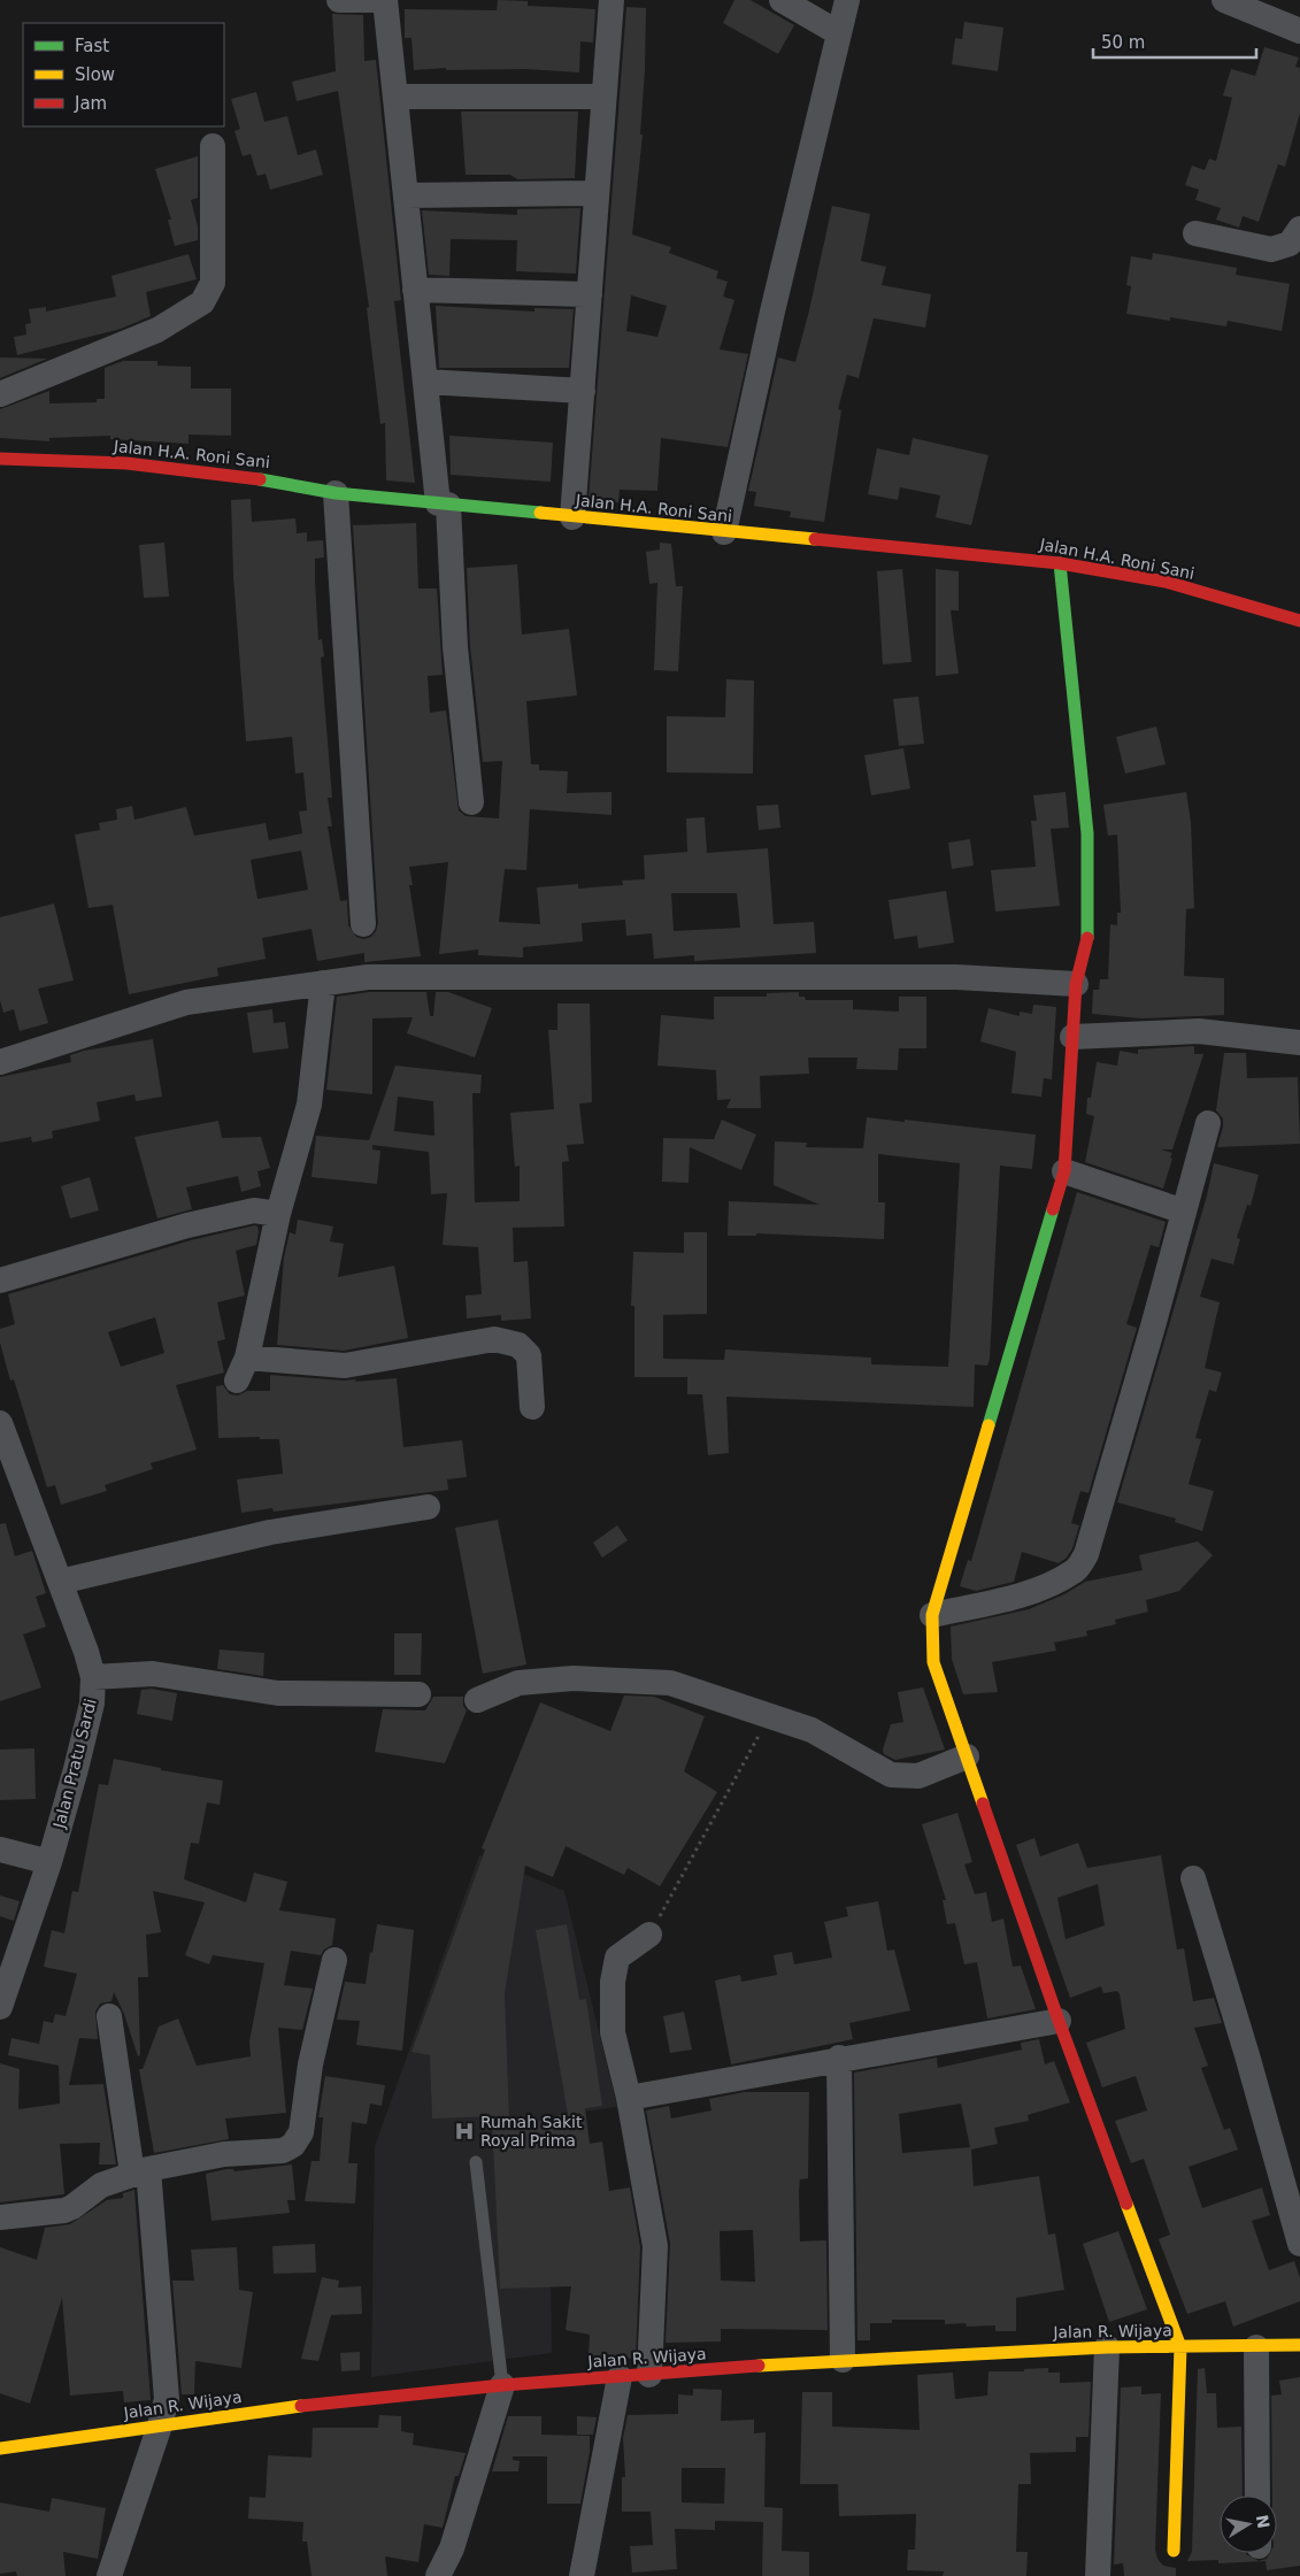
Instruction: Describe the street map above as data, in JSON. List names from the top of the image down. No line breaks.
{"streets":{"street":["Jalan H.A. Roni Sani","Jalan Pratu Sardi","Jalan R. Wijaya"]},"places":{"hospital":["Rumah Sakit Royal Prima"]},"legend":["Fast","Slow","Jam"],"scale_bar":"50 m","north":"right"}
